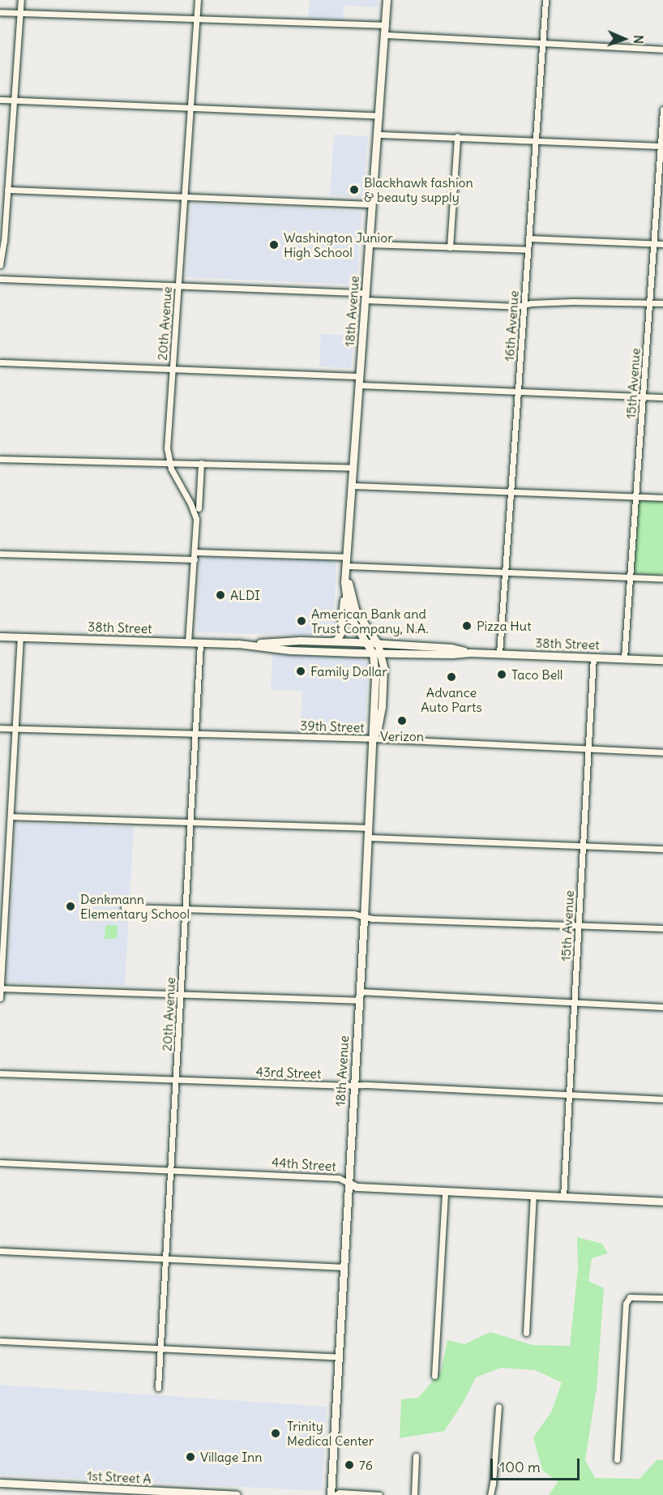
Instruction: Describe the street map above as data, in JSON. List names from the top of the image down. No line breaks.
{"streets":{"street":["18th Avenue","20th Avenue","16th Avenue","15th Avenue","38th Street","39th Street","43rd Street","44th Street","1st Street A"]},"crossings":[["18th Avenue","38th Street"],["18th Avenue","39th Street"],["18th Avenue","43rd Street"],["18th Avenue","44th Street"],["20th Avenue","38th Street"],["20th Avenue","39th Street"],["20th Avenue","43rd Street"],["20th Avenue","44th Street"],["16th Avenue","38th Street"],["15th Avenue","38th Street"],["15th Avenue","39th Street"],["15th Avenue","43rd Street"],["15th Avenue","44th Street"]],"places":["Blackhawk fashion & beauty supply","Washington Junior High School","ALDI","American Bank and Trust Company, N.A.","Pizza Hut","Family Dollar","Taco Bell","Advance Auto Parts","Verizon","Denkmann Elementary School","Trinity Medical Center","Village Inn","76"],"scale_bar":"100 m","north":"right"}
